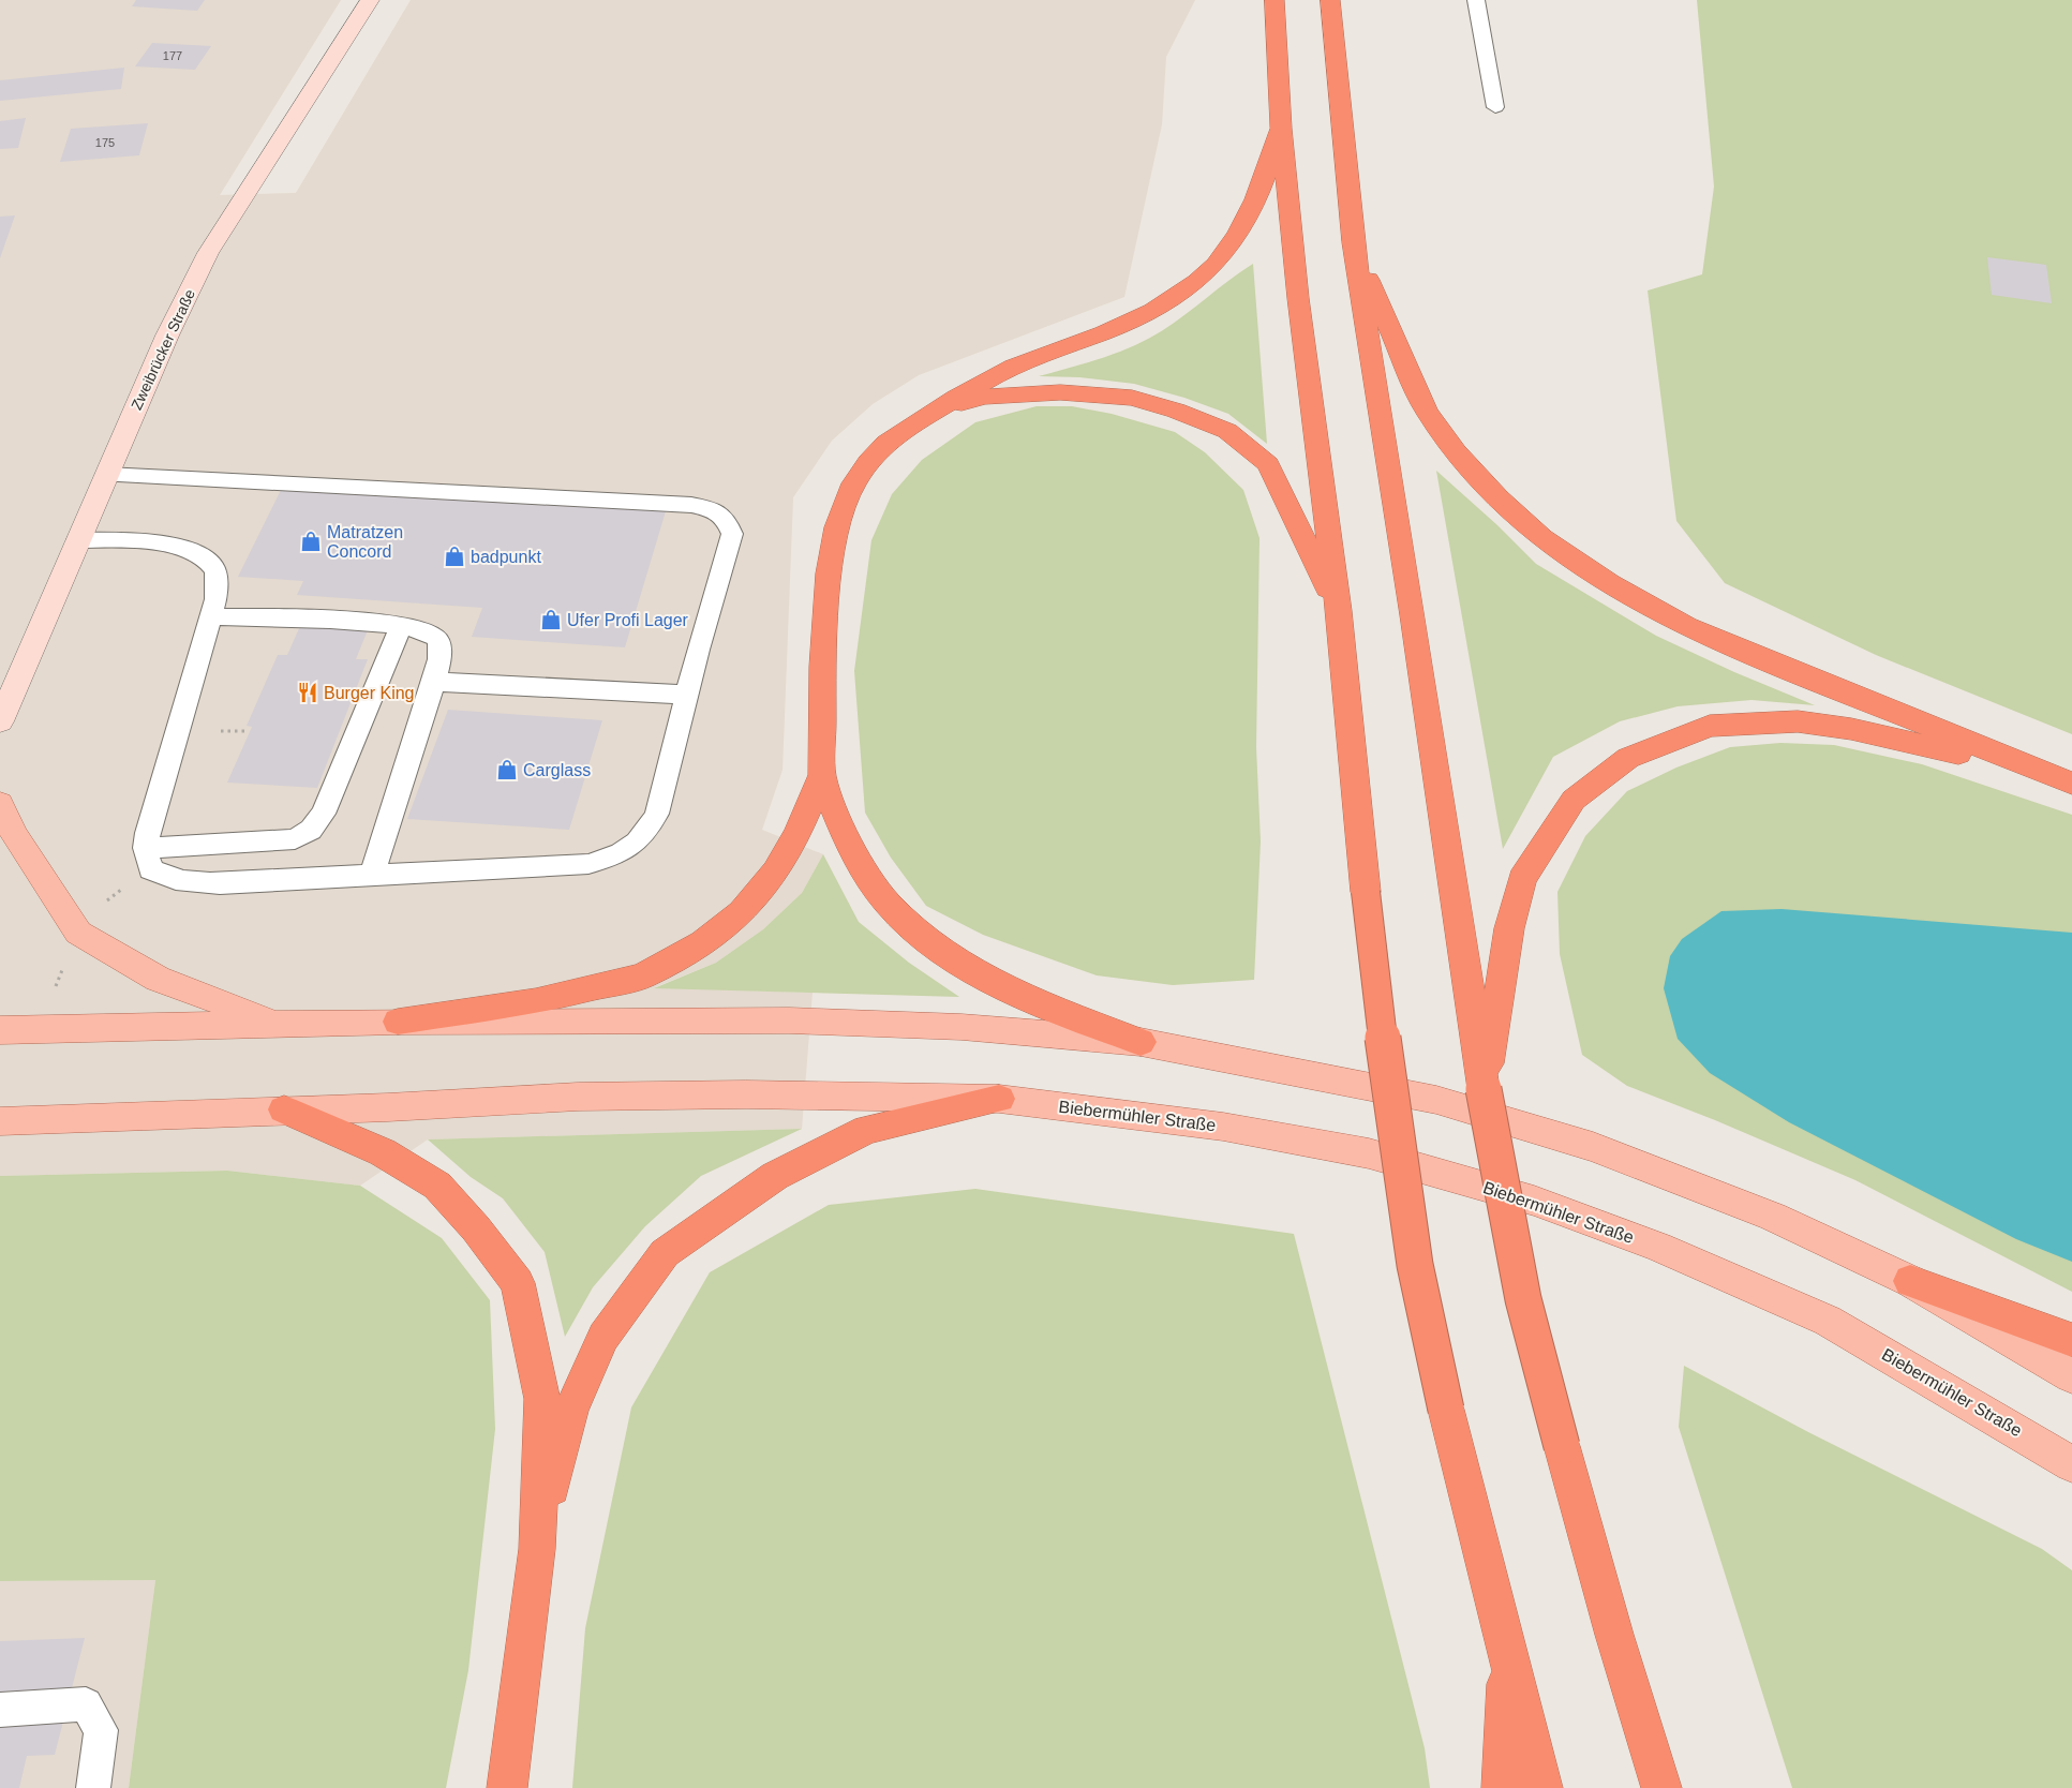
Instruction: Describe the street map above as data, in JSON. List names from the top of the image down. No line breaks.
{"streets":{"main road":["Biebermühler Straße"],"street":["Zweibrücker Straße"]},"places":{"shop":["Matratzen Concord","badpunkt","Ufer Profi Lager","Carglass"],"restaurant":["Burger King"]},"house_numbers":["177","175"]}
